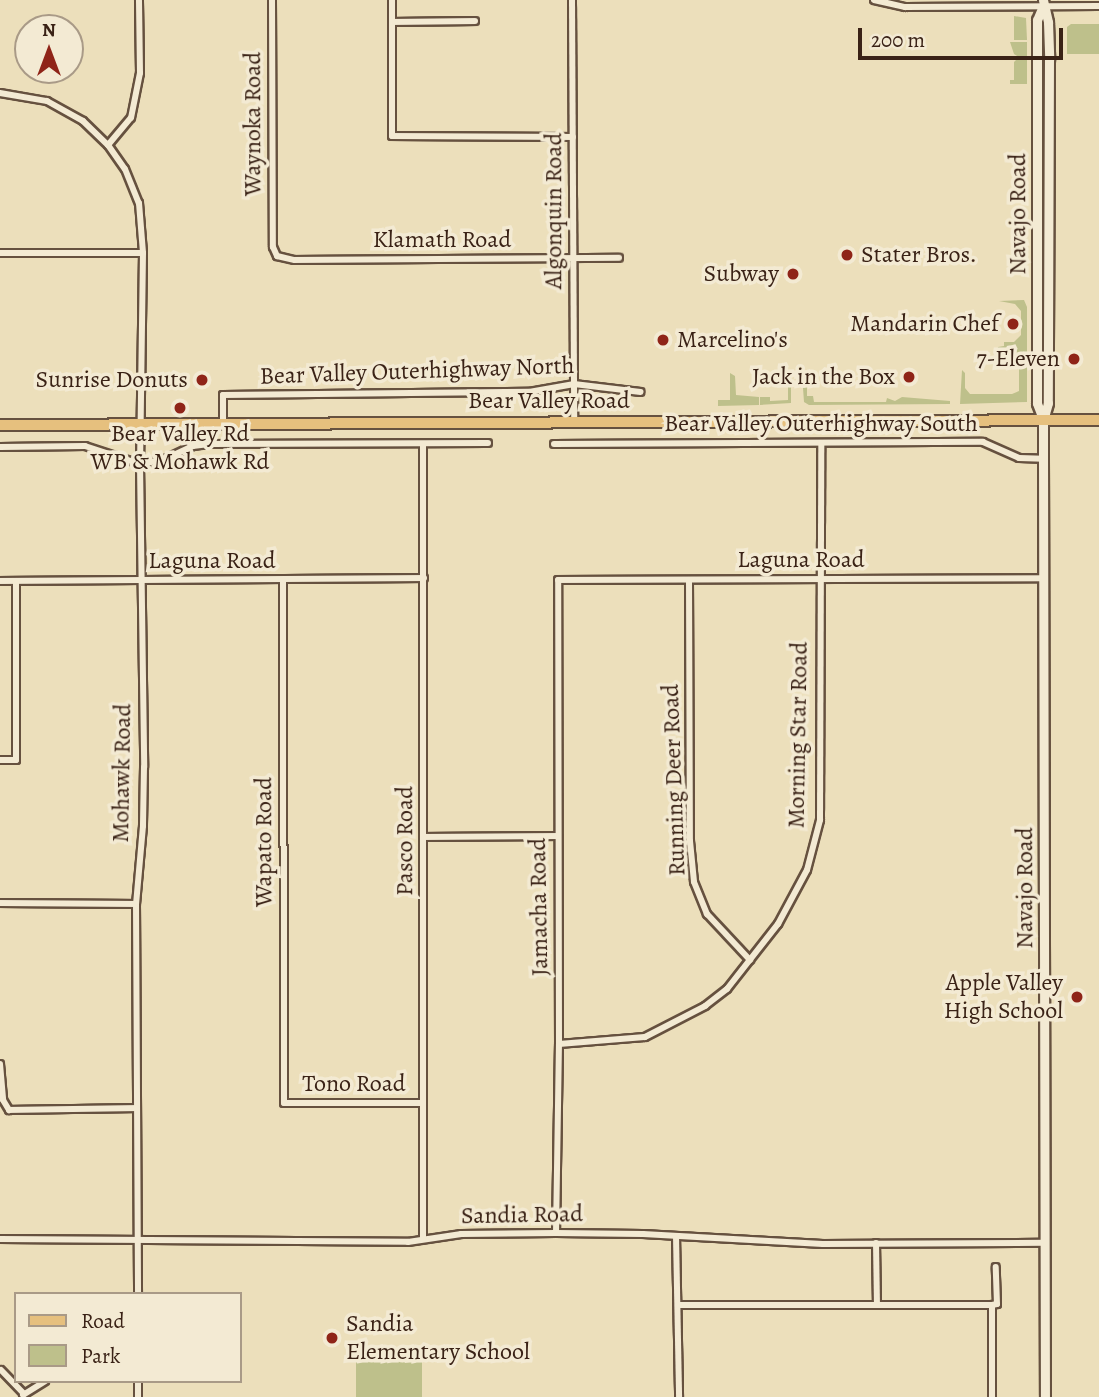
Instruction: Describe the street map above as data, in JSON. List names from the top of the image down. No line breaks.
{"streets":{"main road":["Bear Valley Road"],"street":["Waynoka Road","Algonquin Road","Navajo Road","Klamath Road","Bear Valley Outerhighway North","Bear Valley Outerhighway South","Laguna Road","Morning Star Road","Mohawk Road","Running Deer Road","Pasco Road","Wapato Road","Jamacha Road","Tono Road","Sandia Road"]},"crossings":[["Waynoka Road","Klamath Road"],["Algonquin Road","Klamath Road"],["Algonquin Road","Bear Valley Outerhighway North"],["Algonquin Road","Bear Valley Road"],["Navajo Road","Bear Valley Road"],["Navajo Road","Bear Valley Outerhighway South"],["Navajo Road","Laguna Road"],["Navajo Road","Sandia Road"],["Bear Valley Outerhighway North","Bear Valley Road"],["Bear Valley Road","Mohawk Road"],["Bear Valley Outerhighway South","Morning Star Road"],["Laguna Road","Morning Star Road"],["Laguna Road","Mohawk Road"],["Laguna Road","Running Deer Road"],["Laguna Road","Pasco Road"],["Laguna Road","Wapato Road"],["Laguna Road","Jamacha Road"],["Morning Star Road","Running Deer Road"],["Morning Star Road","Jamacha Road"],["Mohawk Road","Sandia Road"],["Pasco Road","Tono Road"],["Pasco Road","Sandia Road"],["Wapato Road","Tono Road"],["Jamacha Road","Sandia Road"]],"places":["Stater Bros.","Subway","Mandarin Chef","Marcelino's","7-Eleven","Jack in the Box","Sunrise Donuts","Bear Valley Rd WB & Mohawk Rd","Apple Valley High School","Sandia Elementary School"],"legend":["Road","Park"],"scale_bar":"200 m","north":"top"}
